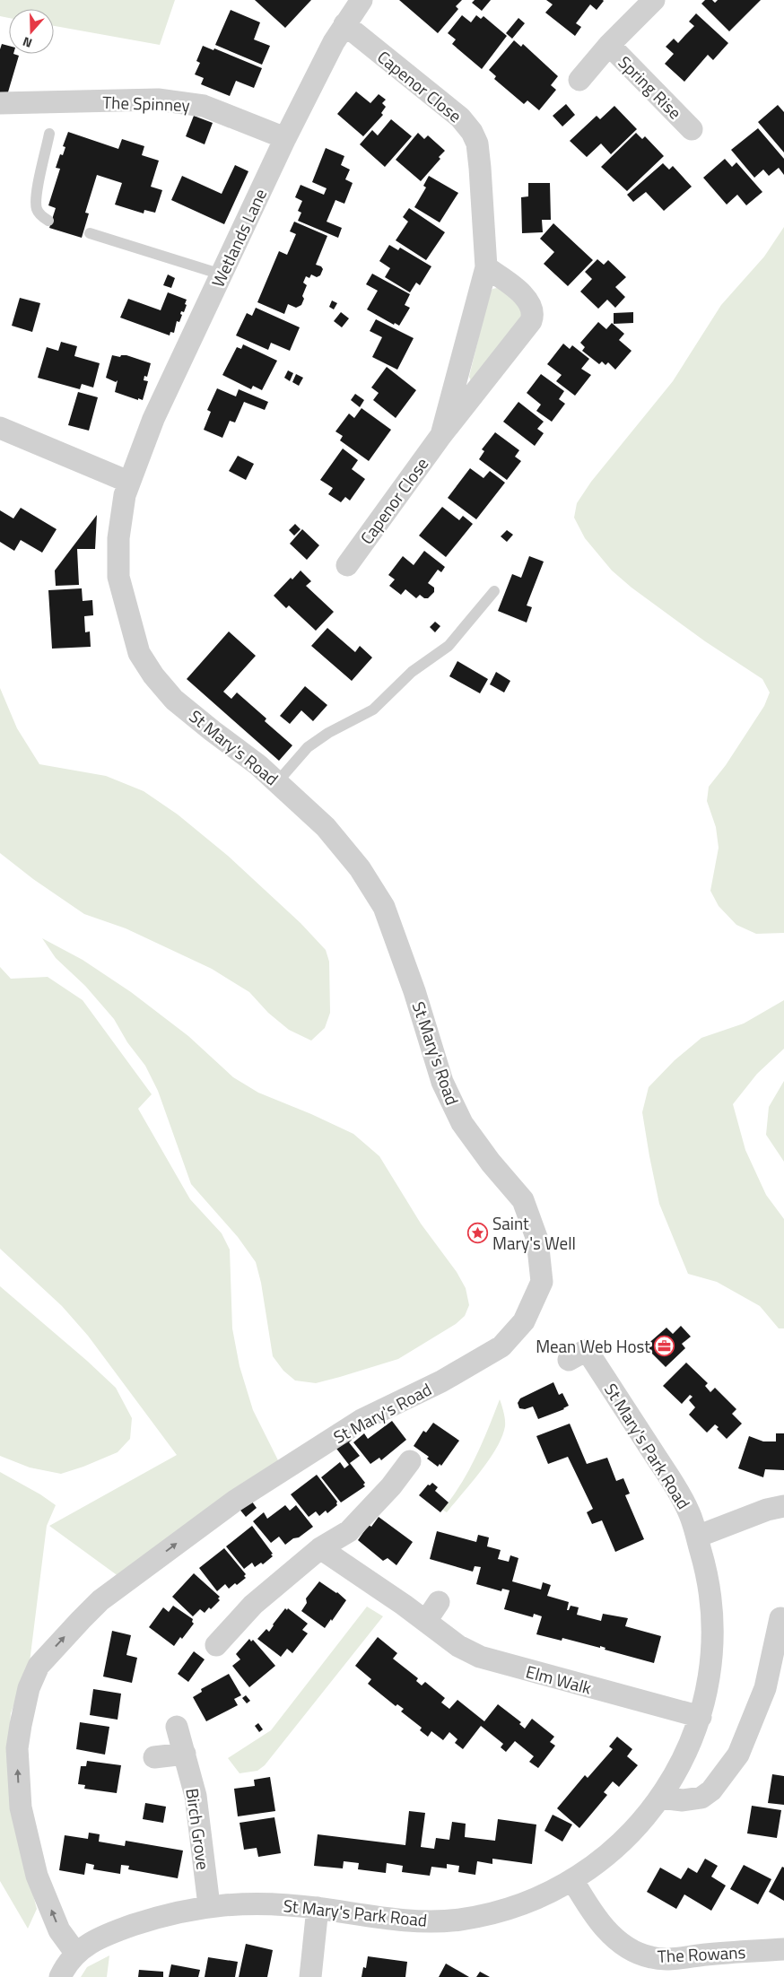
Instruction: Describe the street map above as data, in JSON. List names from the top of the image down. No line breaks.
{"streets":{"street":["Capenor Close","Spring Rise","The Spinney","Wetlands Lane","St Mary's Road","St Mary's Park Road","Elm Walk","Birch Grove","The Rowans"]},"crossings":[["Capenor Close","Wetlands Lane"],["The Spinney","Wetlands Lane"],["Wetlands Lane","St Mary's Road"],["St Mary's Road","St Mary's Park Road"],["St Mary's Park Road","Elm Walk"],["St Mary's Park Road","Birch Grove"],["St Mary's Park Road","The Rowans"]],"places":{"place":["Saint Mary's Well"],"office":["Mean Web Host"]},"north":"bottom"}
